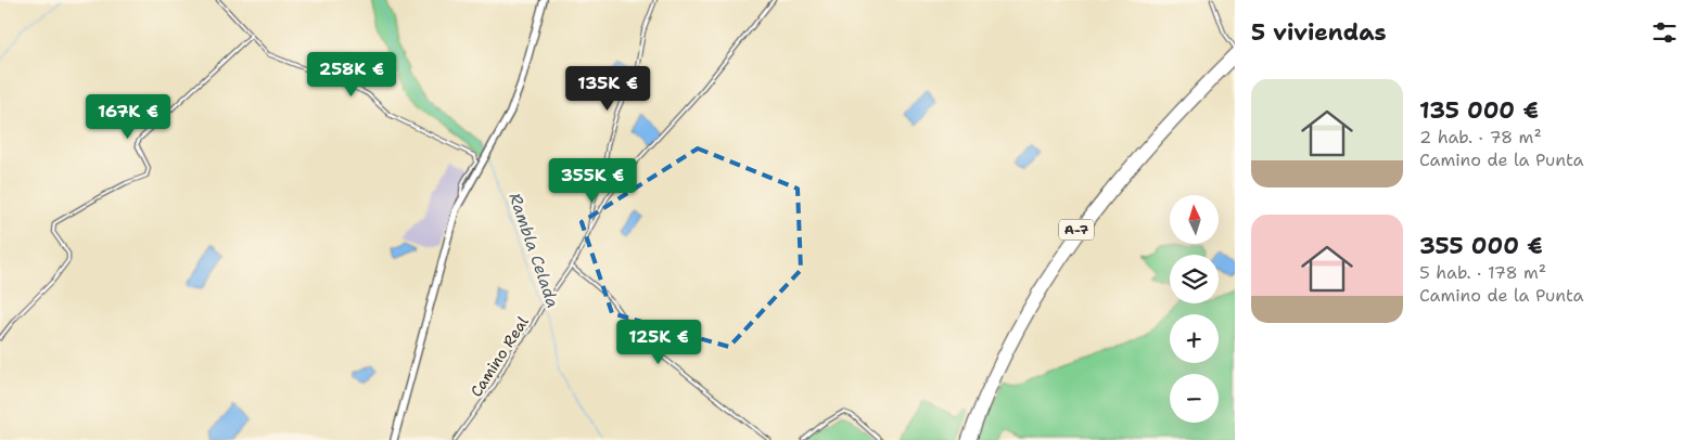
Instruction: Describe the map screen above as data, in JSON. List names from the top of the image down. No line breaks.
{"streets":{"highway":["A-7"],"street":["Camino Real"]},"water":["Rambla Celada"],"north":"top","page":{"heading":"5 viviendas","price":["258K €","135K €","167K €","355K €","125K €"],"list":[{"name":"135 000 €","note":"2 hab. · 78 m² · Camino de la Punta"},{"name":"355 000 €","note":"5 hab. · 178 m² · Camino de la Punta"}],"map_buttons":["+","−"]}}
